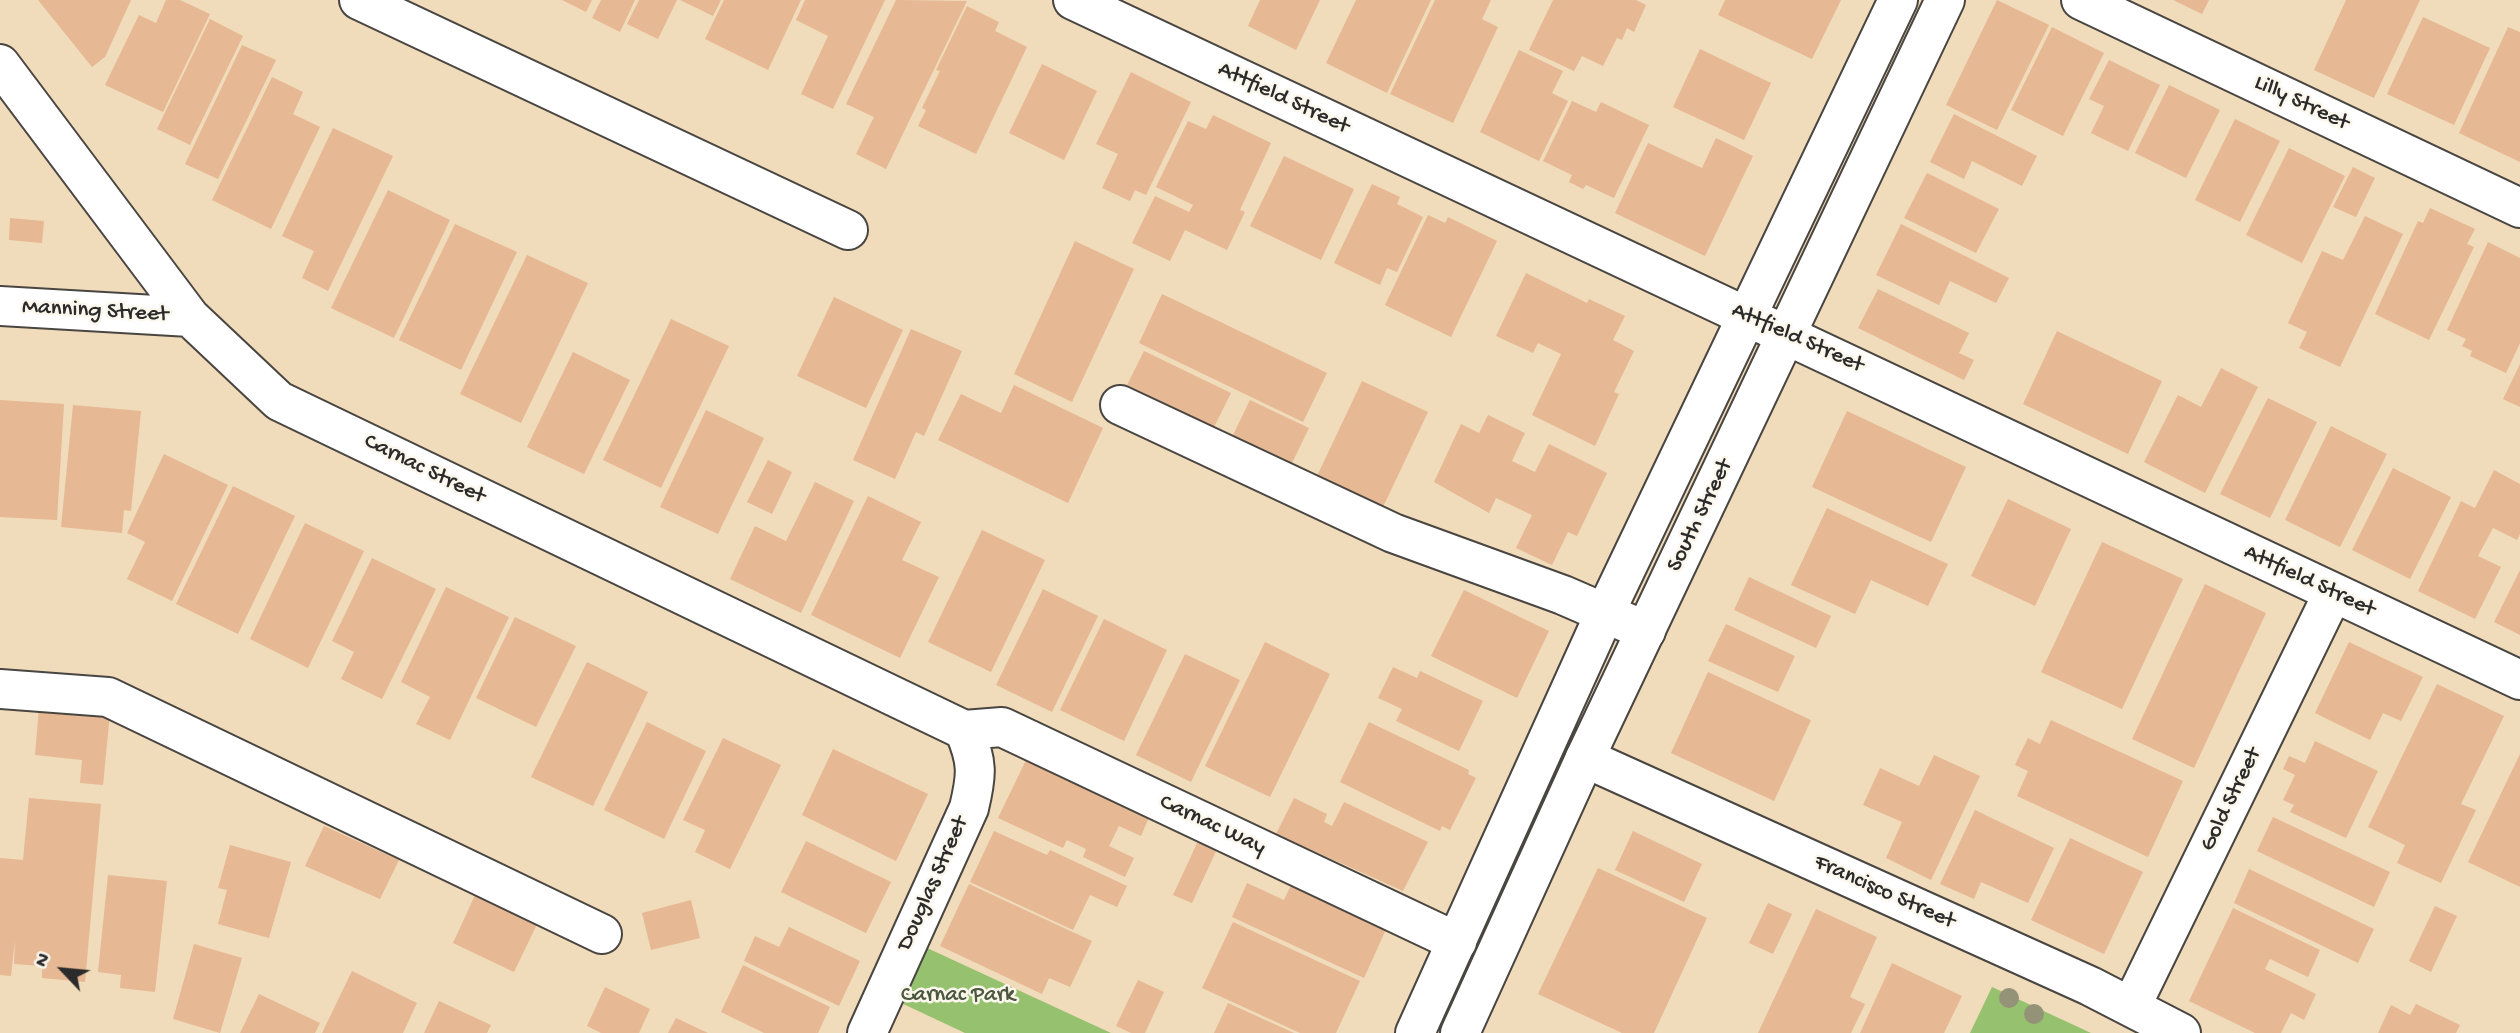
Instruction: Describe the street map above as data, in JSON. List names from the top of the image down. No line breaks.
{"streets":{"street":["Attfield Street","Lilly Street","Manning Street","Carnac Street","South Street","Gold Street","Carnac Way","Douglas Street","Francisco Street"]},"crossings":[["Attfield Street","South Street"],["Attfield Street","Gold Street"],["Manning Street","Carnac Street"],["Carnac Street","Carnac Way"],["Carnac Street","Douglas Street"],["South Street","Carnac Way"],["South Street","Francisco Street"],["Gold Street","Francisco Street"],["Carnac Way","Douglas Street"]],"parks":["Carnac Park"],"north":"top left"}
